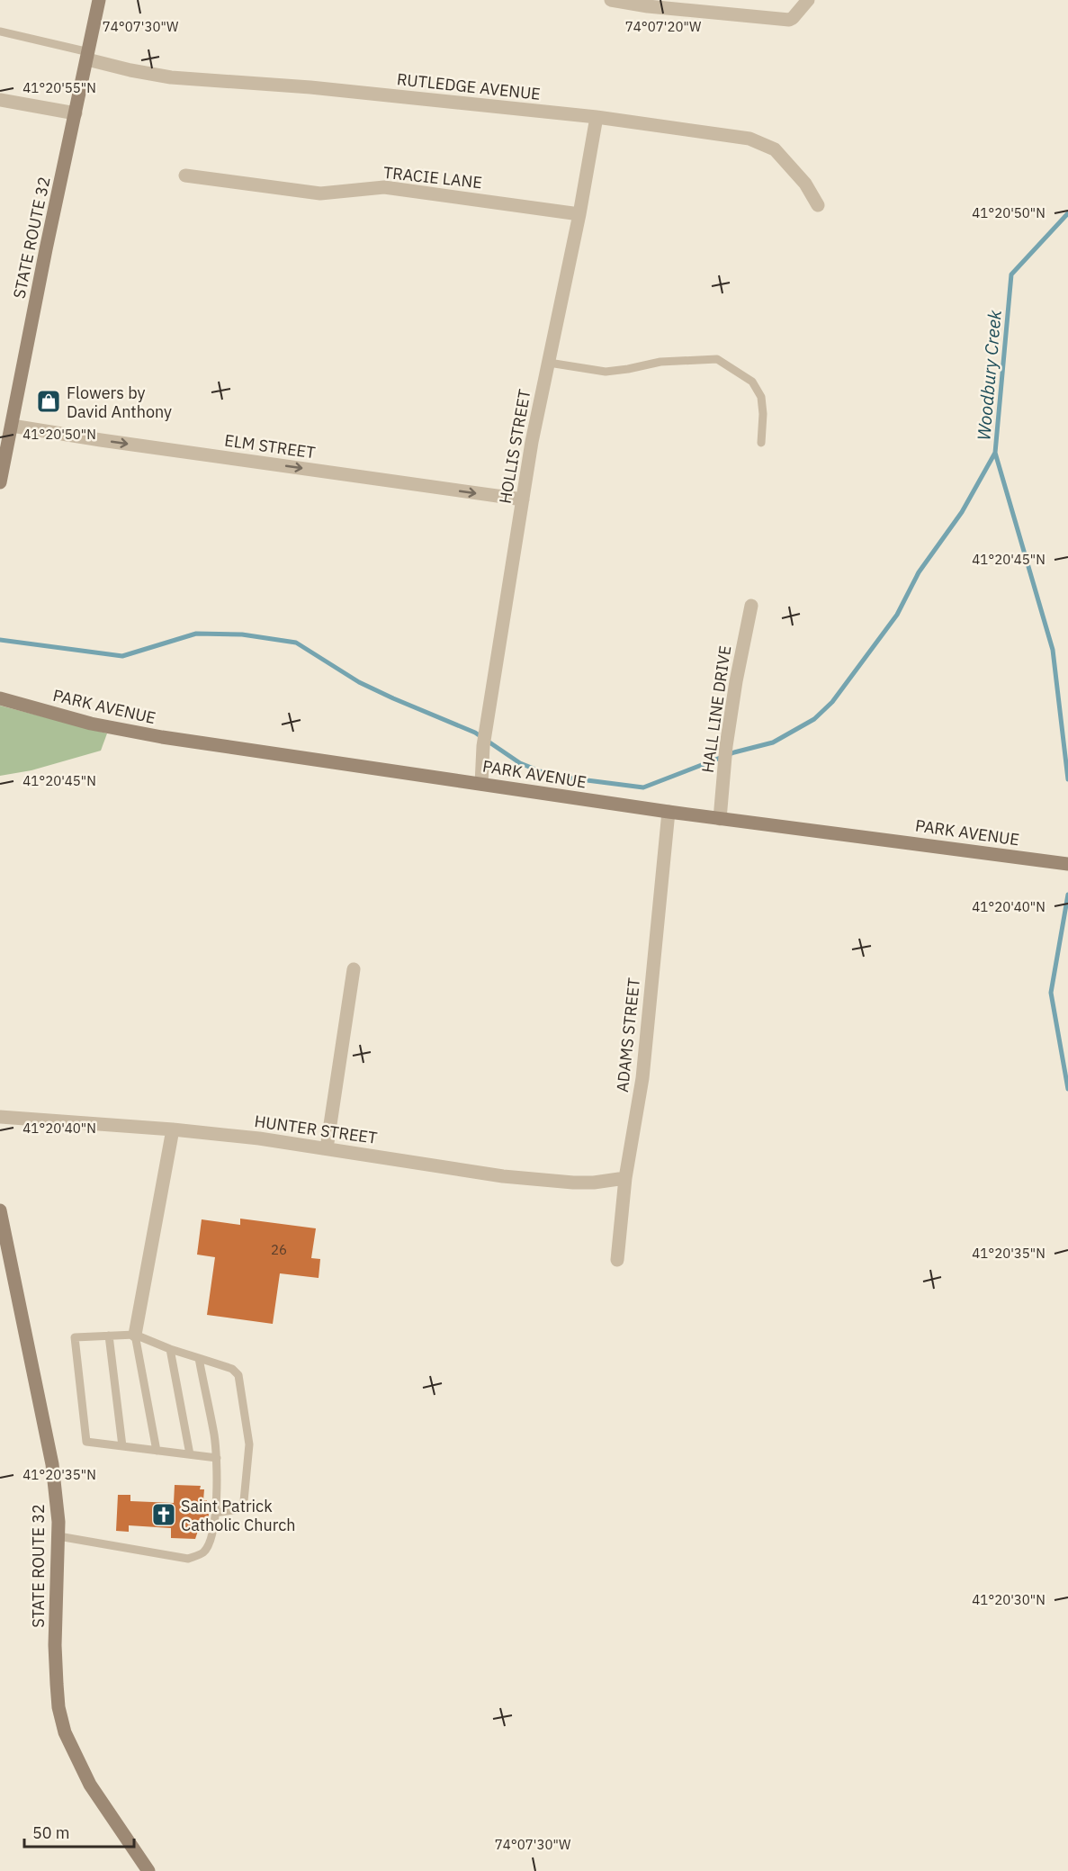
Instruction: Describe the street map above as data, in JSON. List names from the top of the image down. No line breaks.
{"streets":{"main road":["STATE ROUTE 32","PARK AVENUE"],"street":["RUTLEDGE AVENUE","TRACIE LANE","ELM STREET","HOLLIS STREET","HALL LINE DRIVE","ADAMS STREET","HUNTER STREET"]},"crossings":[["RUTLEDGE AVENUE","STATE ROUTE 32"],["RUTLEDGE AVENUE","HOLLIS STREET"],["TRACIE LANE","HOLLIS STREET"],["STATE ROUTE 32","ELM STREET"],["ELM STREET","HOLLIS STREET"],["HOLLIS STREET","PARK AVENUE"],["PARK AVENUE","HALL LINE DRIVE"],["PARK AVENUE","ADAMS STREET"],["ADAMS STREET","HUNTER STREET"]],"one_way":["ELM STREET"],"water":["Woodbury Creek"],"places":{"shop":["Flowers by David Anthony"],"church":["Saint Patrick Catholic Church"]},"house_numbers":["26"],"scale_bar":"50 m","coordinates":["74°07'30\"W","74°07'20\"W","41°20'55\"N","41°20'50\"N","41°20'45\"N","41°20'40\"N","41°20'35\"N","41°20'30\"N"]}
